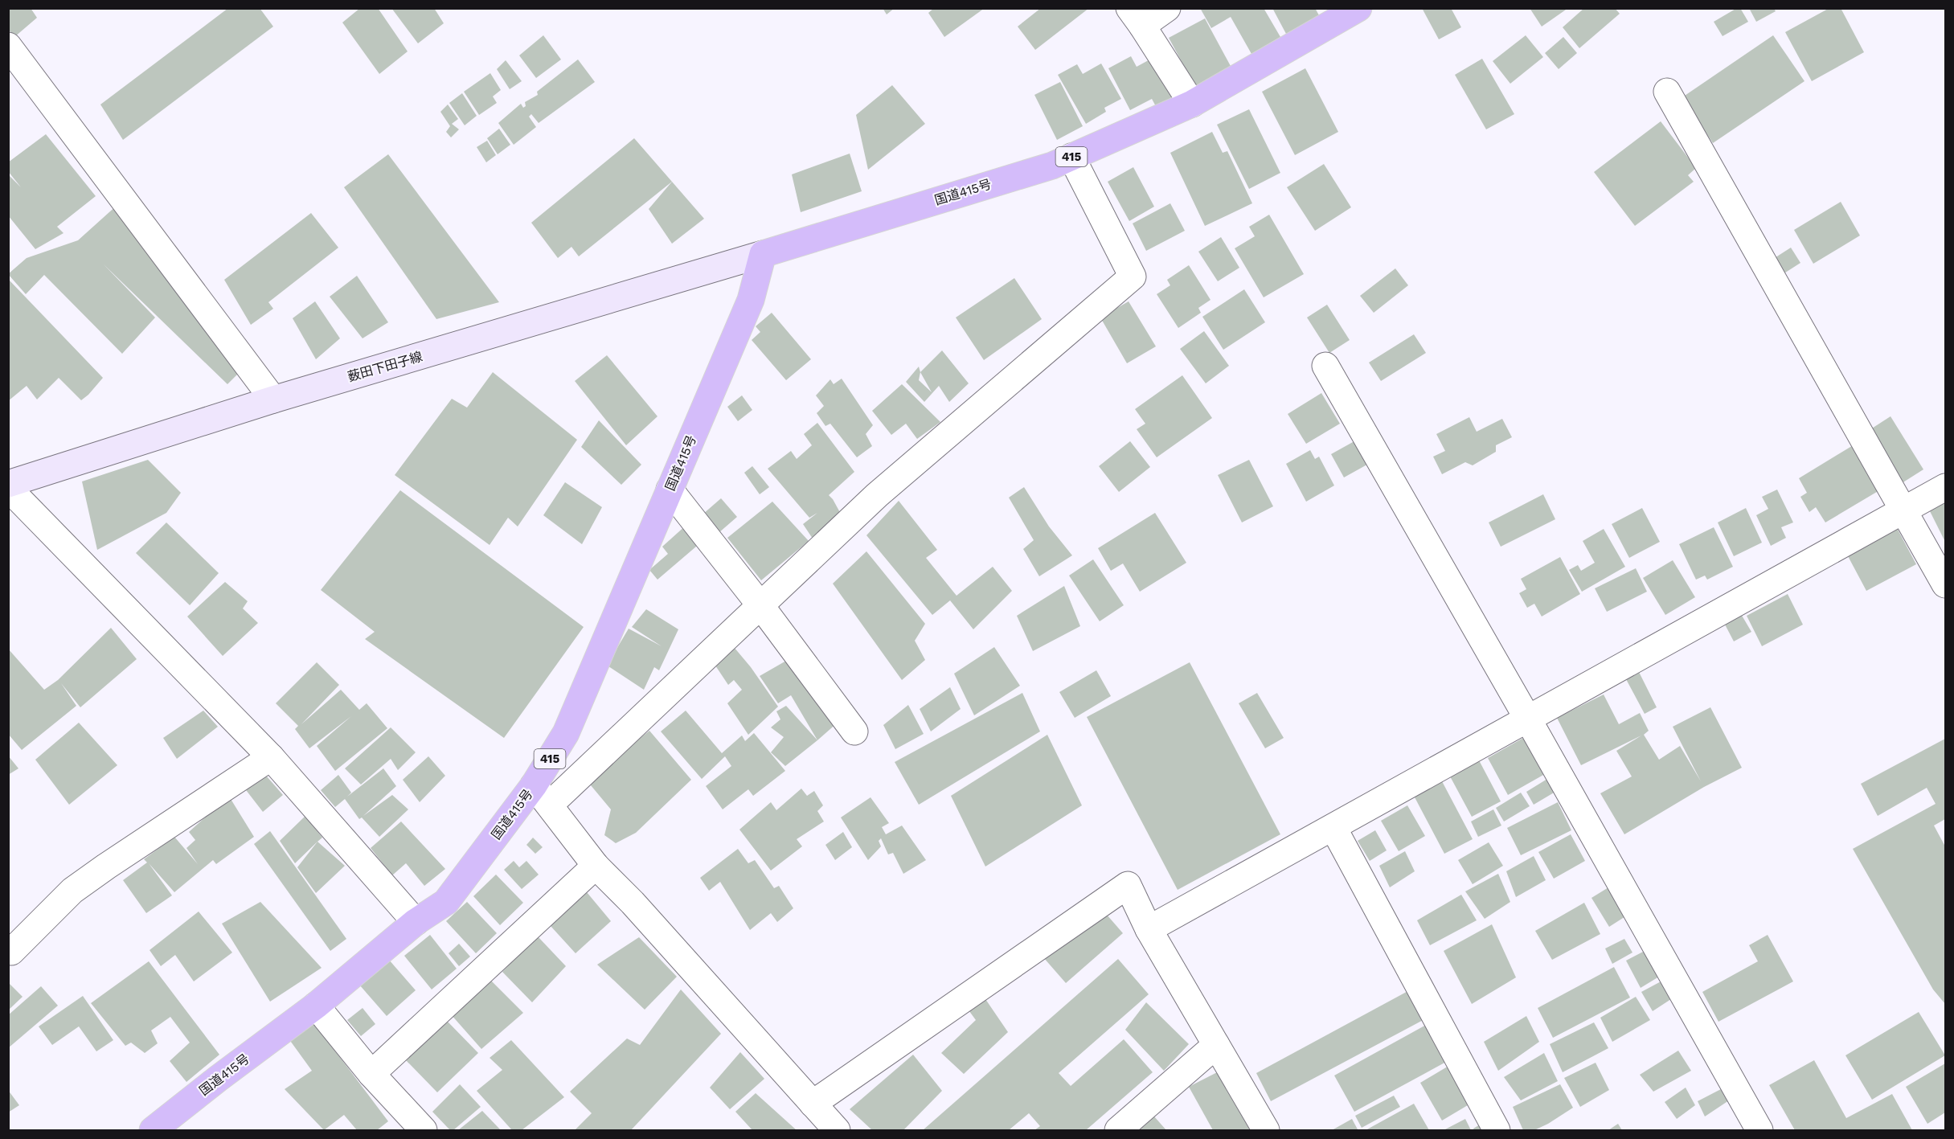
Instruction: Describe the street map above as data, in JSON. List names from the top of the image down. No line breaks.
{"streets":{"highway":["415","国道415号"],"main road":["薮田下田子線"]},"crossings":[["国道415号","薮田下田子線"]]}
